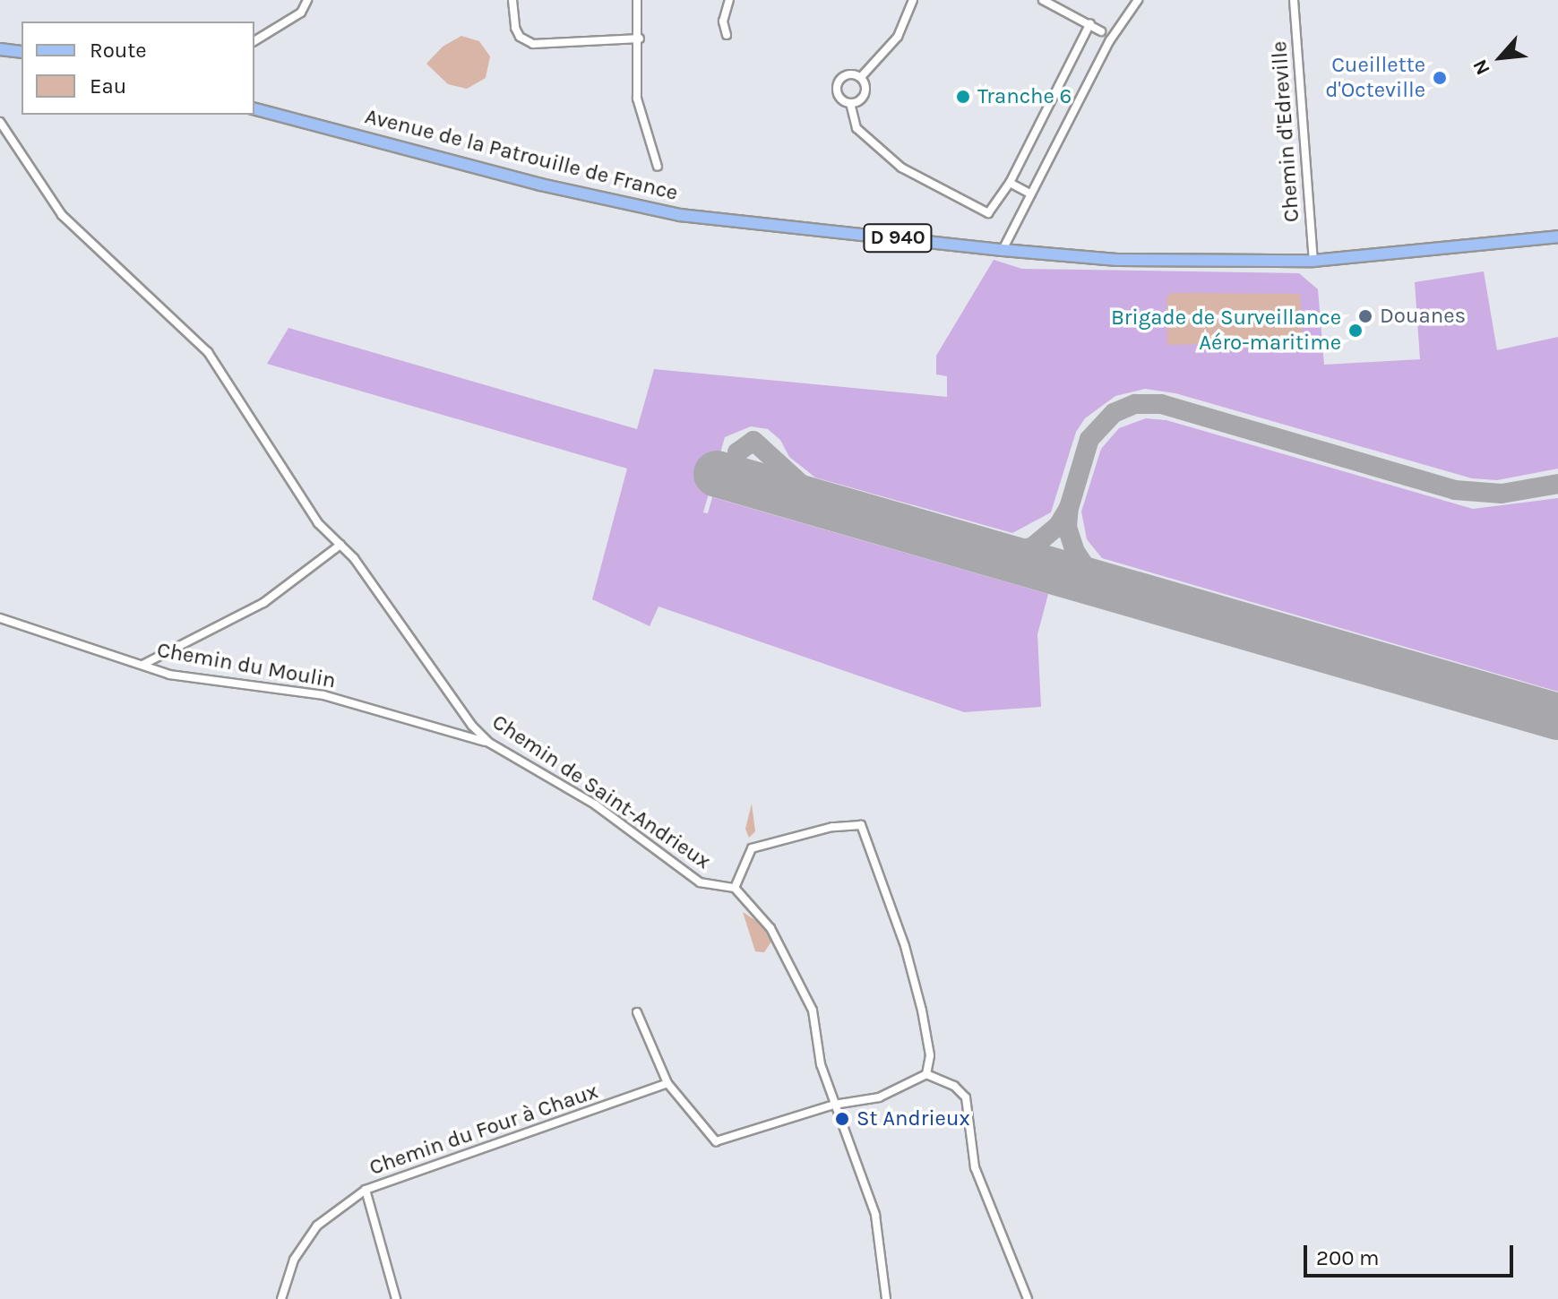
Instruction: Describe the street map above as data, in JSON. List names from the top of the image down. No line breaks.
{"streets":{"main road":["Avenue de la Patrouille de France","D 940"],"street":["Chemin d'Edreville","Chemin du Moulin","Chemin de Saint-Andrieux","Chemin du Four à Chaux"]},"crossings":[["Chemin d'Edreville","Avenue de la Patrouille de France"],["Chemin du Moulin","Chemin de Saint-Andrieux"]],"places":["Cueillette d'Octeville","Tranche 6","Douanes","Brigade de Surveillance Aéro-maritime","St Andrieux"],"legend":["Route","Eau"],"scale_bar":"200 m","north":"bottom left"}
